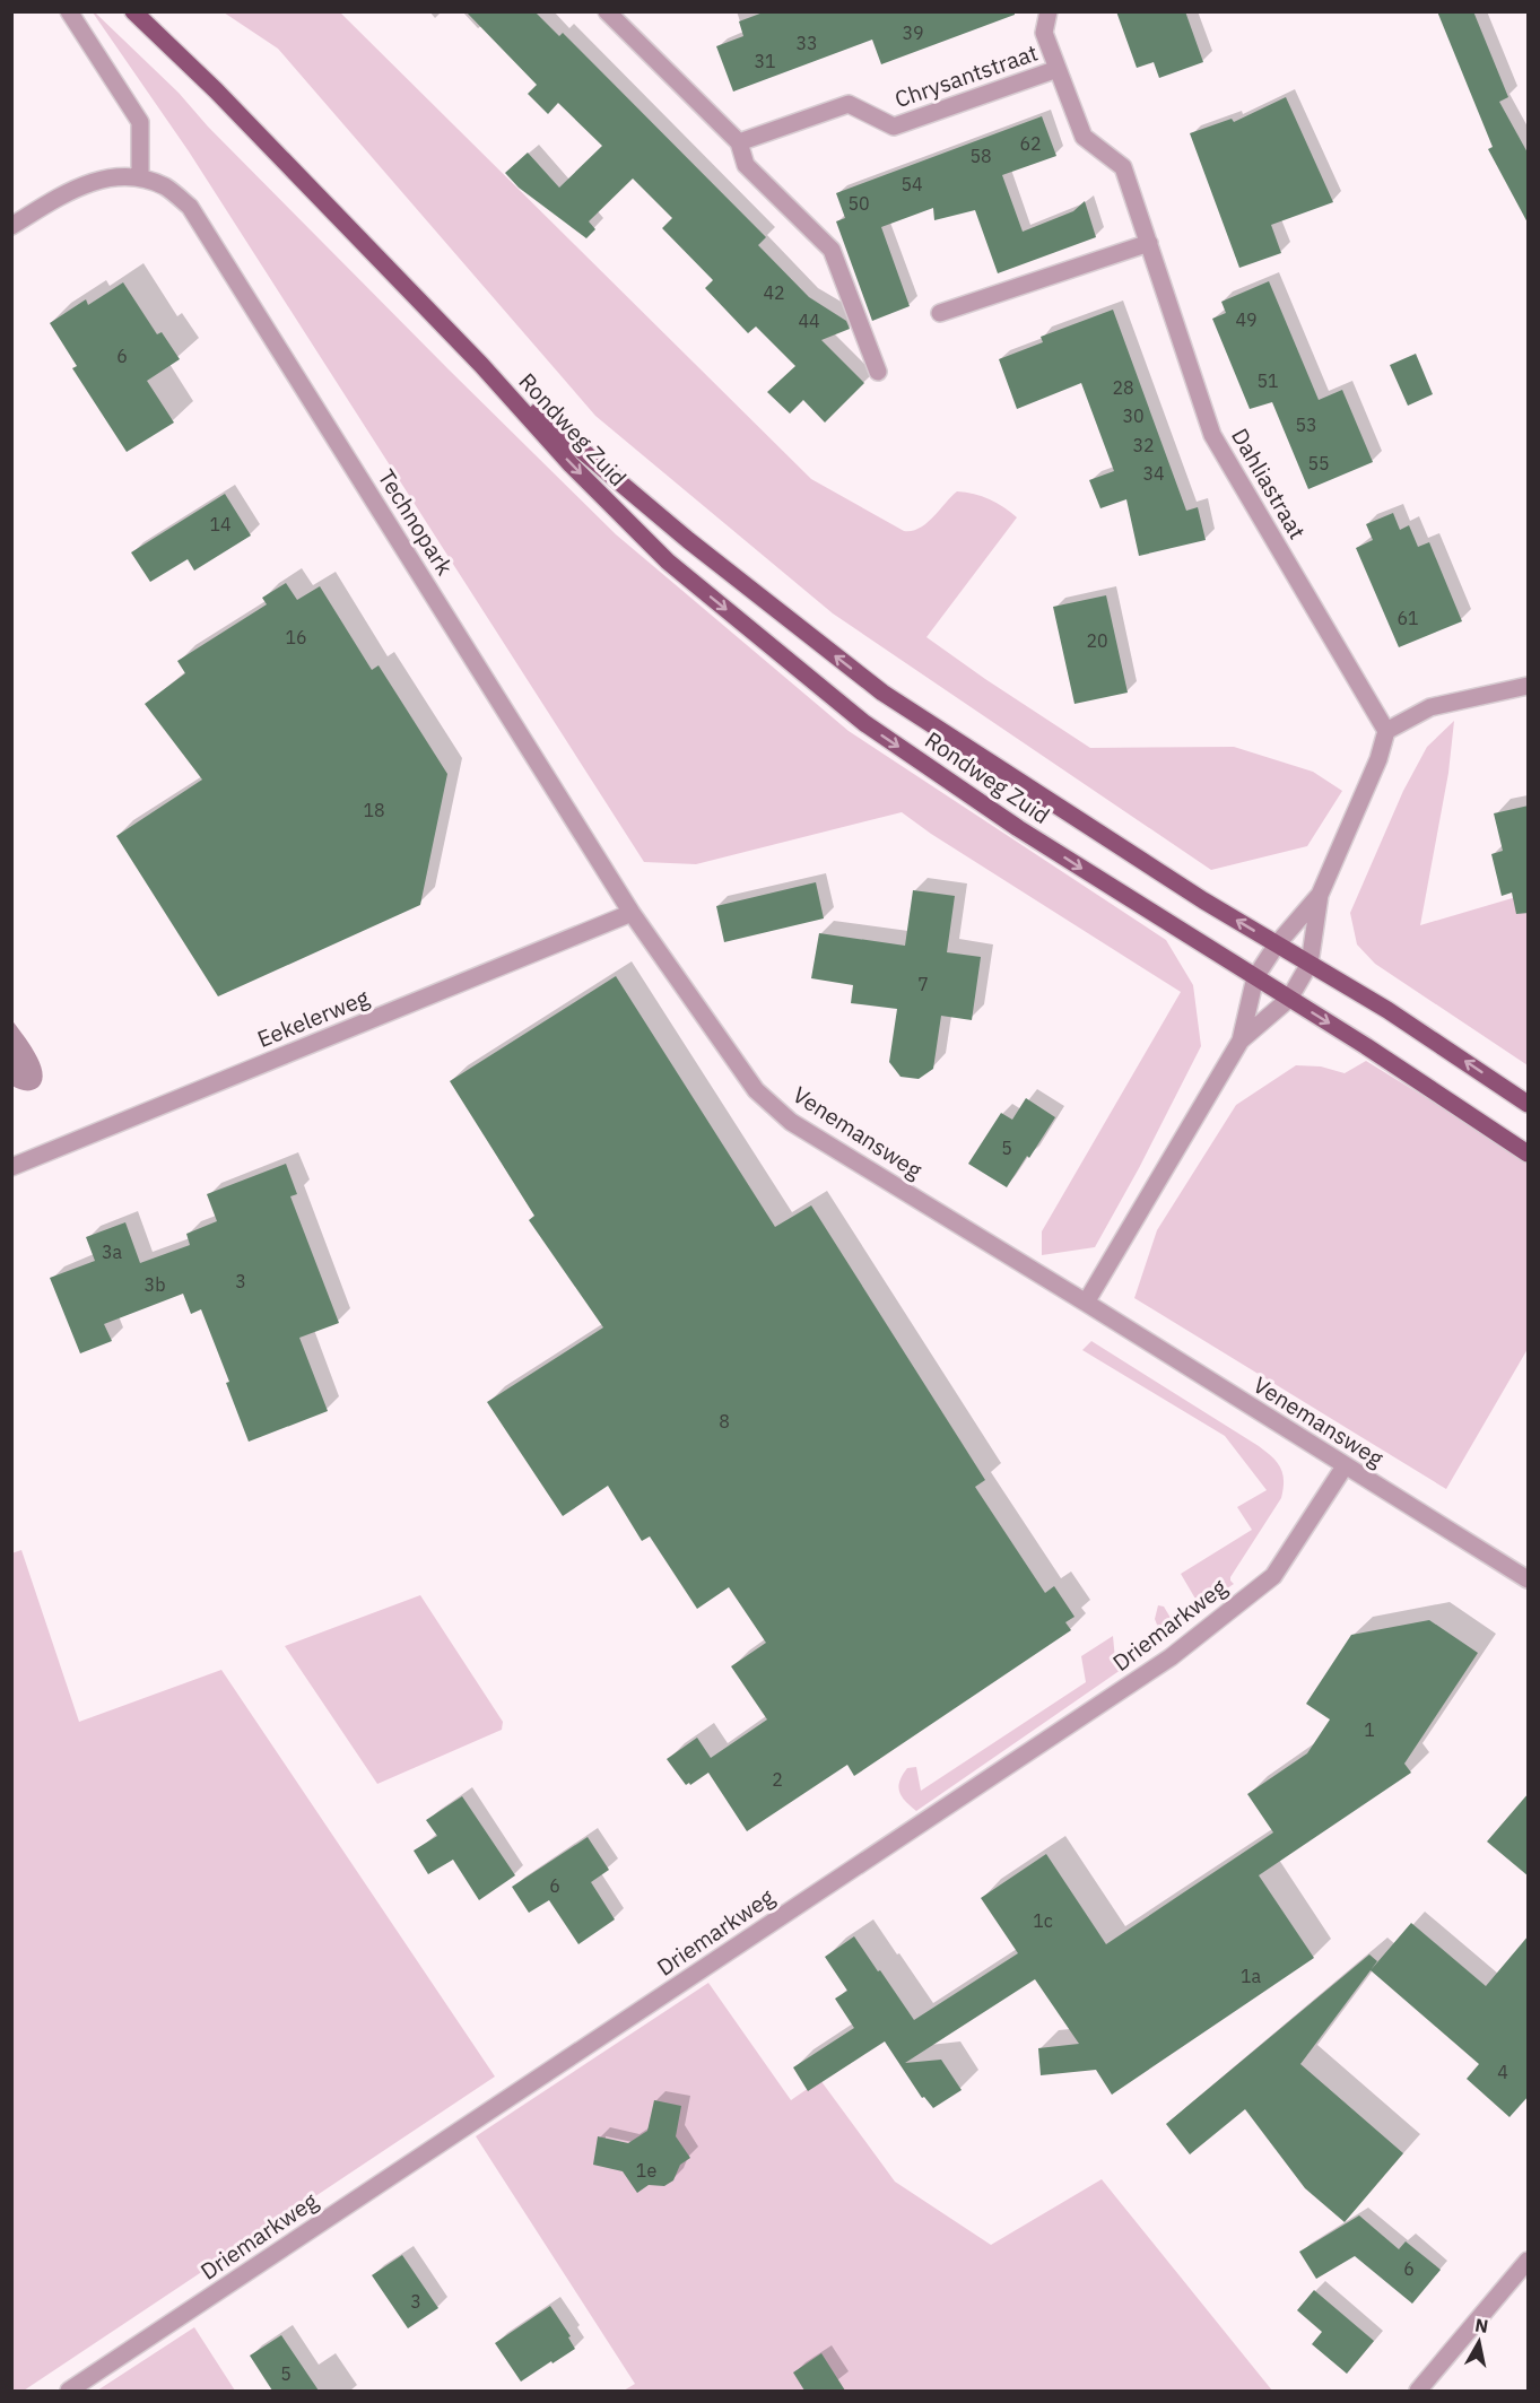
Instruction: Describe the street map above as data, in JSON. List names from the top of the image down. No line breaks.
{"streets":{"main road":["Rondweg Zuid"],"street":["Chrysantstraat","Dahliastraat","Technopark","Eekelerweg","Venemansweg","Driemarkweg"]},"crossings":[["Chrysantstraat","Dahliastraat"],["Technopark","Eekelerweg"],["Technopark","Venemansweg"],["Eekelerweg","Venemansweg"],["Venemansweg","Driemarkweg"]],"house_numbers":["39","33","31","62","58","54","50","42","49","44","6","51","28","30","53","32","55","34","14","61","16","20","18","7","5","3a","3","3b","8","1","2","6","1c","1a","4","1e","6","3","5"],"north":"top"}
